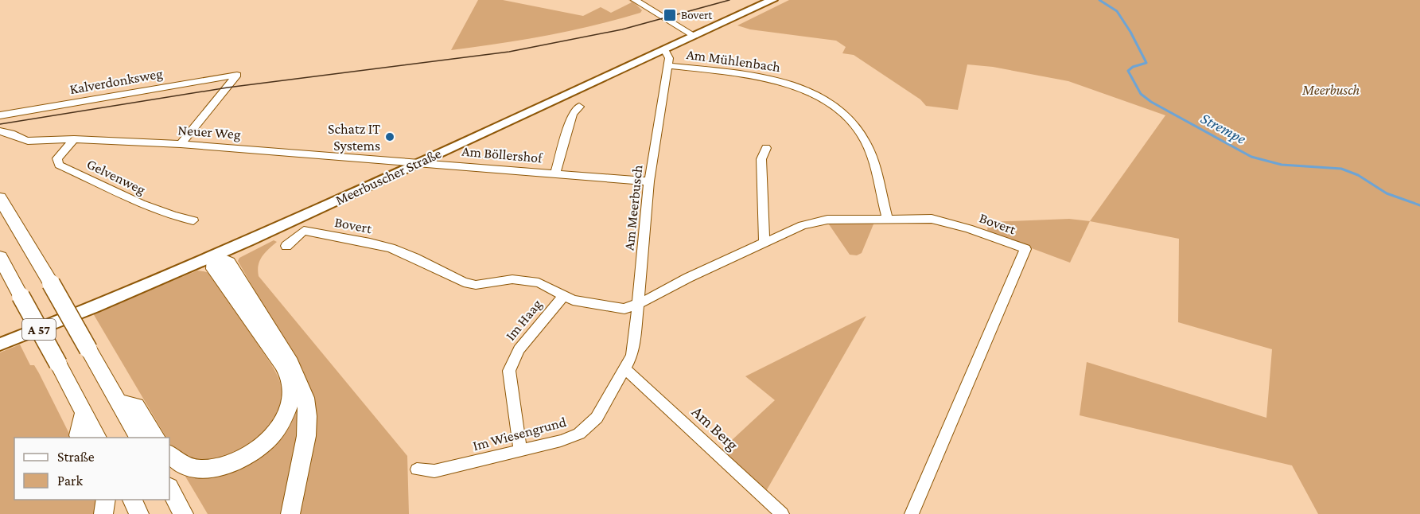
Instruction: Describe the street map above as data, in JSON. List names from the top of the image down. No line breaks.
{"streets":{"highway":["A 57"],"main road":["Meerbuscher Straße"],"street":["Am Mühlenbach","Kalverdonksweg","Neuer Weg","Am Böllershof","Gelvenweg","Am Meerbusch","Bovert","Im Haag","Am Berg","Im Wiesengrund"]},"crossings":[["Am Mühlenbach","Am Meerbusch"],["Am Mühlenbach","Bovert"],["Kalverdonksweg","Neuer Weg"],["Neuer Weg","Am Böllershof"],["Neuer Weg","Gelvenweg"],["Neuer Weg","Meerbuscher Straße"],["Am Böllershof","Meerbuscher Straße"],["Am Böllershof","Am Meerbusch"],["Meerbuscher Straße","Am Meerbusch"],["Am Meerbusch","Bovert"],["Am Meerbusch","Am Berg"],["Am Meerbusch","Im Wiesengrund"],["Bovert","Im Haag"],["Im Haag","Im Wiesengrund"],["Am Berg","Im Wiesengrund"]],"water":["Strempe"],"parks":["Meerbusch"],"places":{"transit":["Bovert"],"other":["Schatz IT Systems"]},"legend":["Straße","Park"]}
